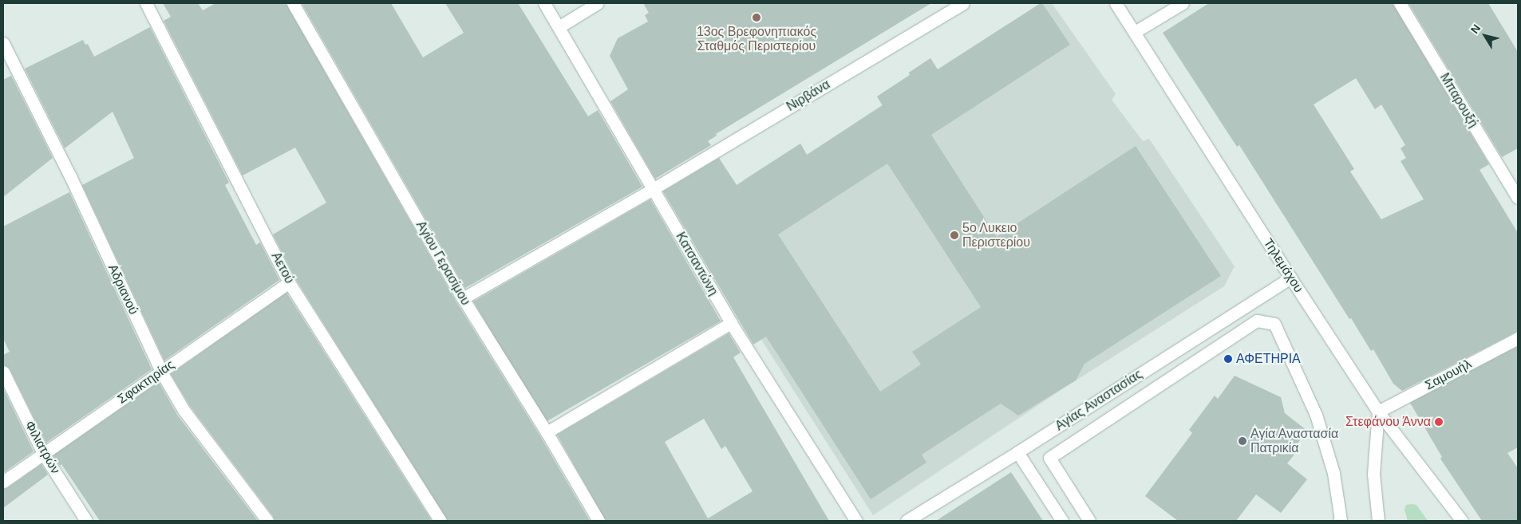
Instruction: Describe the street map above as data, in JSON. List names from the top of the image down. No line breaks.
{"streets":{"street":["Νιρβάνα","Μπαρουξή","Αγίου Γερασίμου","Κατσαντώνη","Τηλεμάχου","Αετού","Αδριανού","Σαμουήλ","Σφακτηρίας","Αγίας Αναστασίας","Φιλιατρών"]},"crossings":[["Νιρβάνα","Αγίου Γερασίμου"],["Νιρβάνα","Κατσαντώνη"],["Τηλεμάχου","Σαμουήλ"],["Τηλεμάχου","Αγίας Αναστασίας"],["Αετού","Σφακτηρίας"],["Αδριανού","Σφακτηρίας"],["Σφακτηρίας","Φιλιατρών"]],"places":["13ος Βρεφονηπιακός Σταθμός Περιστερίου","5ο Λυκειο Περιστερίου","ΑΦΕΤΗΡΙΑ","Στεφάνου Άννα","Αγία Αναστασία Πατρικία"],"north":"top left"}
